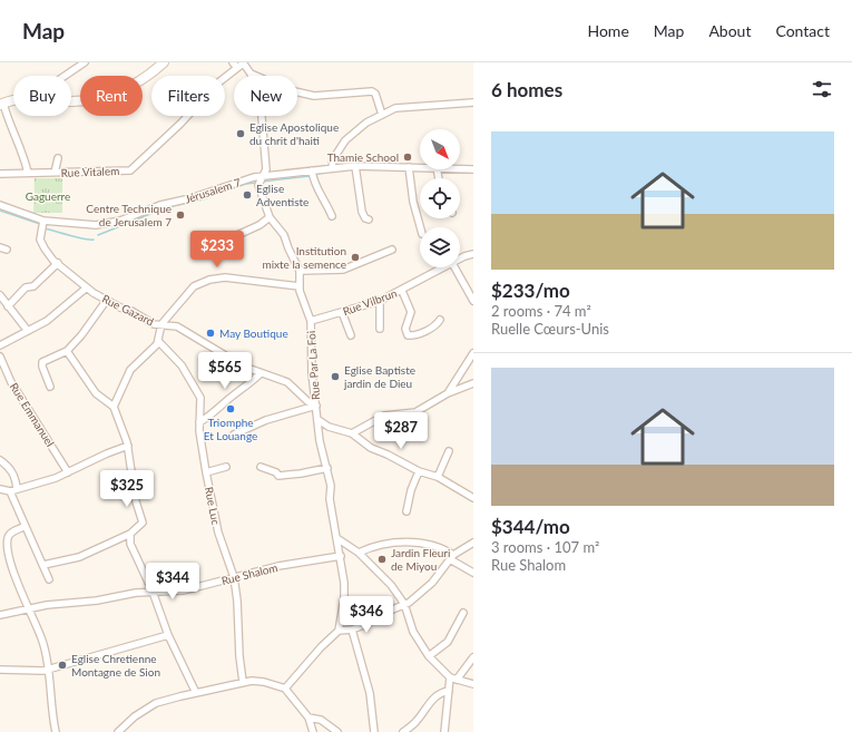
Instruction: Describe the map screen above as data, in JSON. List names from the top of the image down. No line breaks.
{"streets":{"street":["Rue Vitalem","Jérusalem 7","Rue Vilbrun","Rue Gazard","Rue Par La Foi","Rue Emmanuel","Rue Luc","Rue Shalom"]},"crossings":[["Rue Vitalem","Rue Par La Foi"],["Jérusalem 7","Rue Gazard"],["Jérusalem 7","Rue Par La Foi"],["Rue Vilbrun","Rue Par La Foi"],["Rue Gazard","Rue Par La Foi"],["Rue Par La Foi","Rue Shalom"],["Rue Luc","Rue Shalom"]],"parks":["Gaguerre"],"places":["Eglise Apostolique du chrit d'haiti","Thamie School","Eglise Adventiste","Centre Technique de Jerusalem 7","Institution mixte la semence","May Boutique","Eglise Baptiste jardin de Dieu","Triomphe Et Louange","Jardin Fleuri de Miyou","Eglise Chretienne Montagne de Sion"],"north":"bottom right","page":{"header":"Map","nav":["Home","Map","About","Contact"],"heading":"6 homes","chip":["Buy","Rent","Filters","New"],"list":[{"name":"$233/mo","note":"2 rooms · 74 m² · Ruelle Cœurs-Unis"},{"name":"$344/mo","note":"3 rooms · 107 m² · Rue Shalom"}],"price":["$233","$565","$287","$325","$344","$346"]}}
